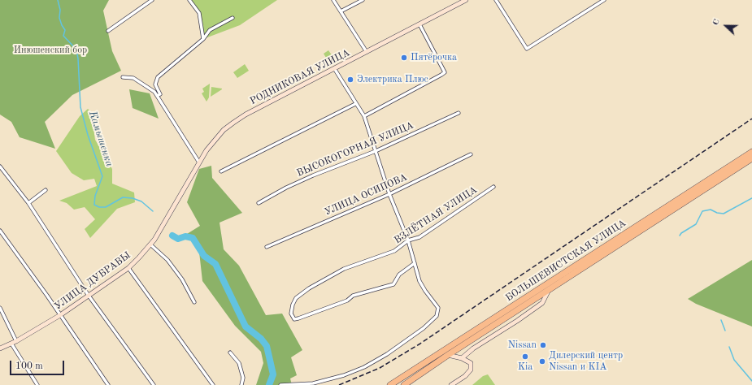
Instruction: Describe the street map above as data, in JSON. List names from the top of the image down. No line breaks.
{"streets":{"highway":["БОЛЬШЕВИСТСКАЯ УЛИЦА"],"street":["РОДНИКОВАЯ УЛИЦА","ВЫСОКОГОРНАЯ УЛИЦА","УЛИЦА ОСИПОВА","ВЗЛЁТНАЯ УЛИЦА","УЛИЦА ДУБРАВЫ"]},"crossings":[["РОДНИКОВАЯ УЛИЦА","УЛИЦА ДУБРАВЫ"]],"water":["Камышенка"],"parks":["Инюшенский бор"],"places":["Пятёрочка","Электрика Плюс","Nissan","Kia","Дилерский центр Nissan и KIA"],"scale_bar":"100 m","north":"left"}
